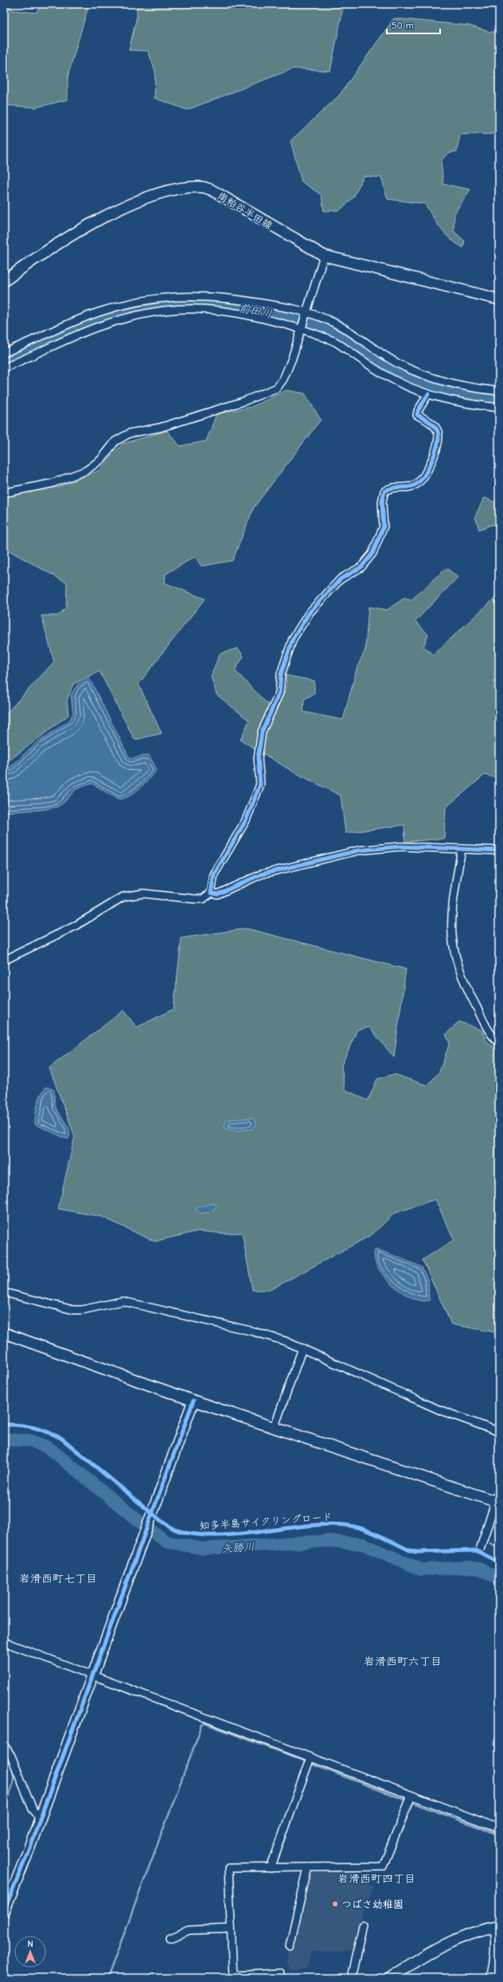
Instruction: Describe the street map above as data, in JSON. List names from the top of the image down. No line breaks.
{"streets":{"street":["南粕谷半田線"],"cycle path":["知多半島サイクリングロード"]},"districts":["岩滑西町七丁目","岩滑西町六丁目","岩滑西町四丁目"],"water":["前田川","矢勝川"],"places":["つばさ幼稚園"],"scale_bar":"50 m","north":"top"}
